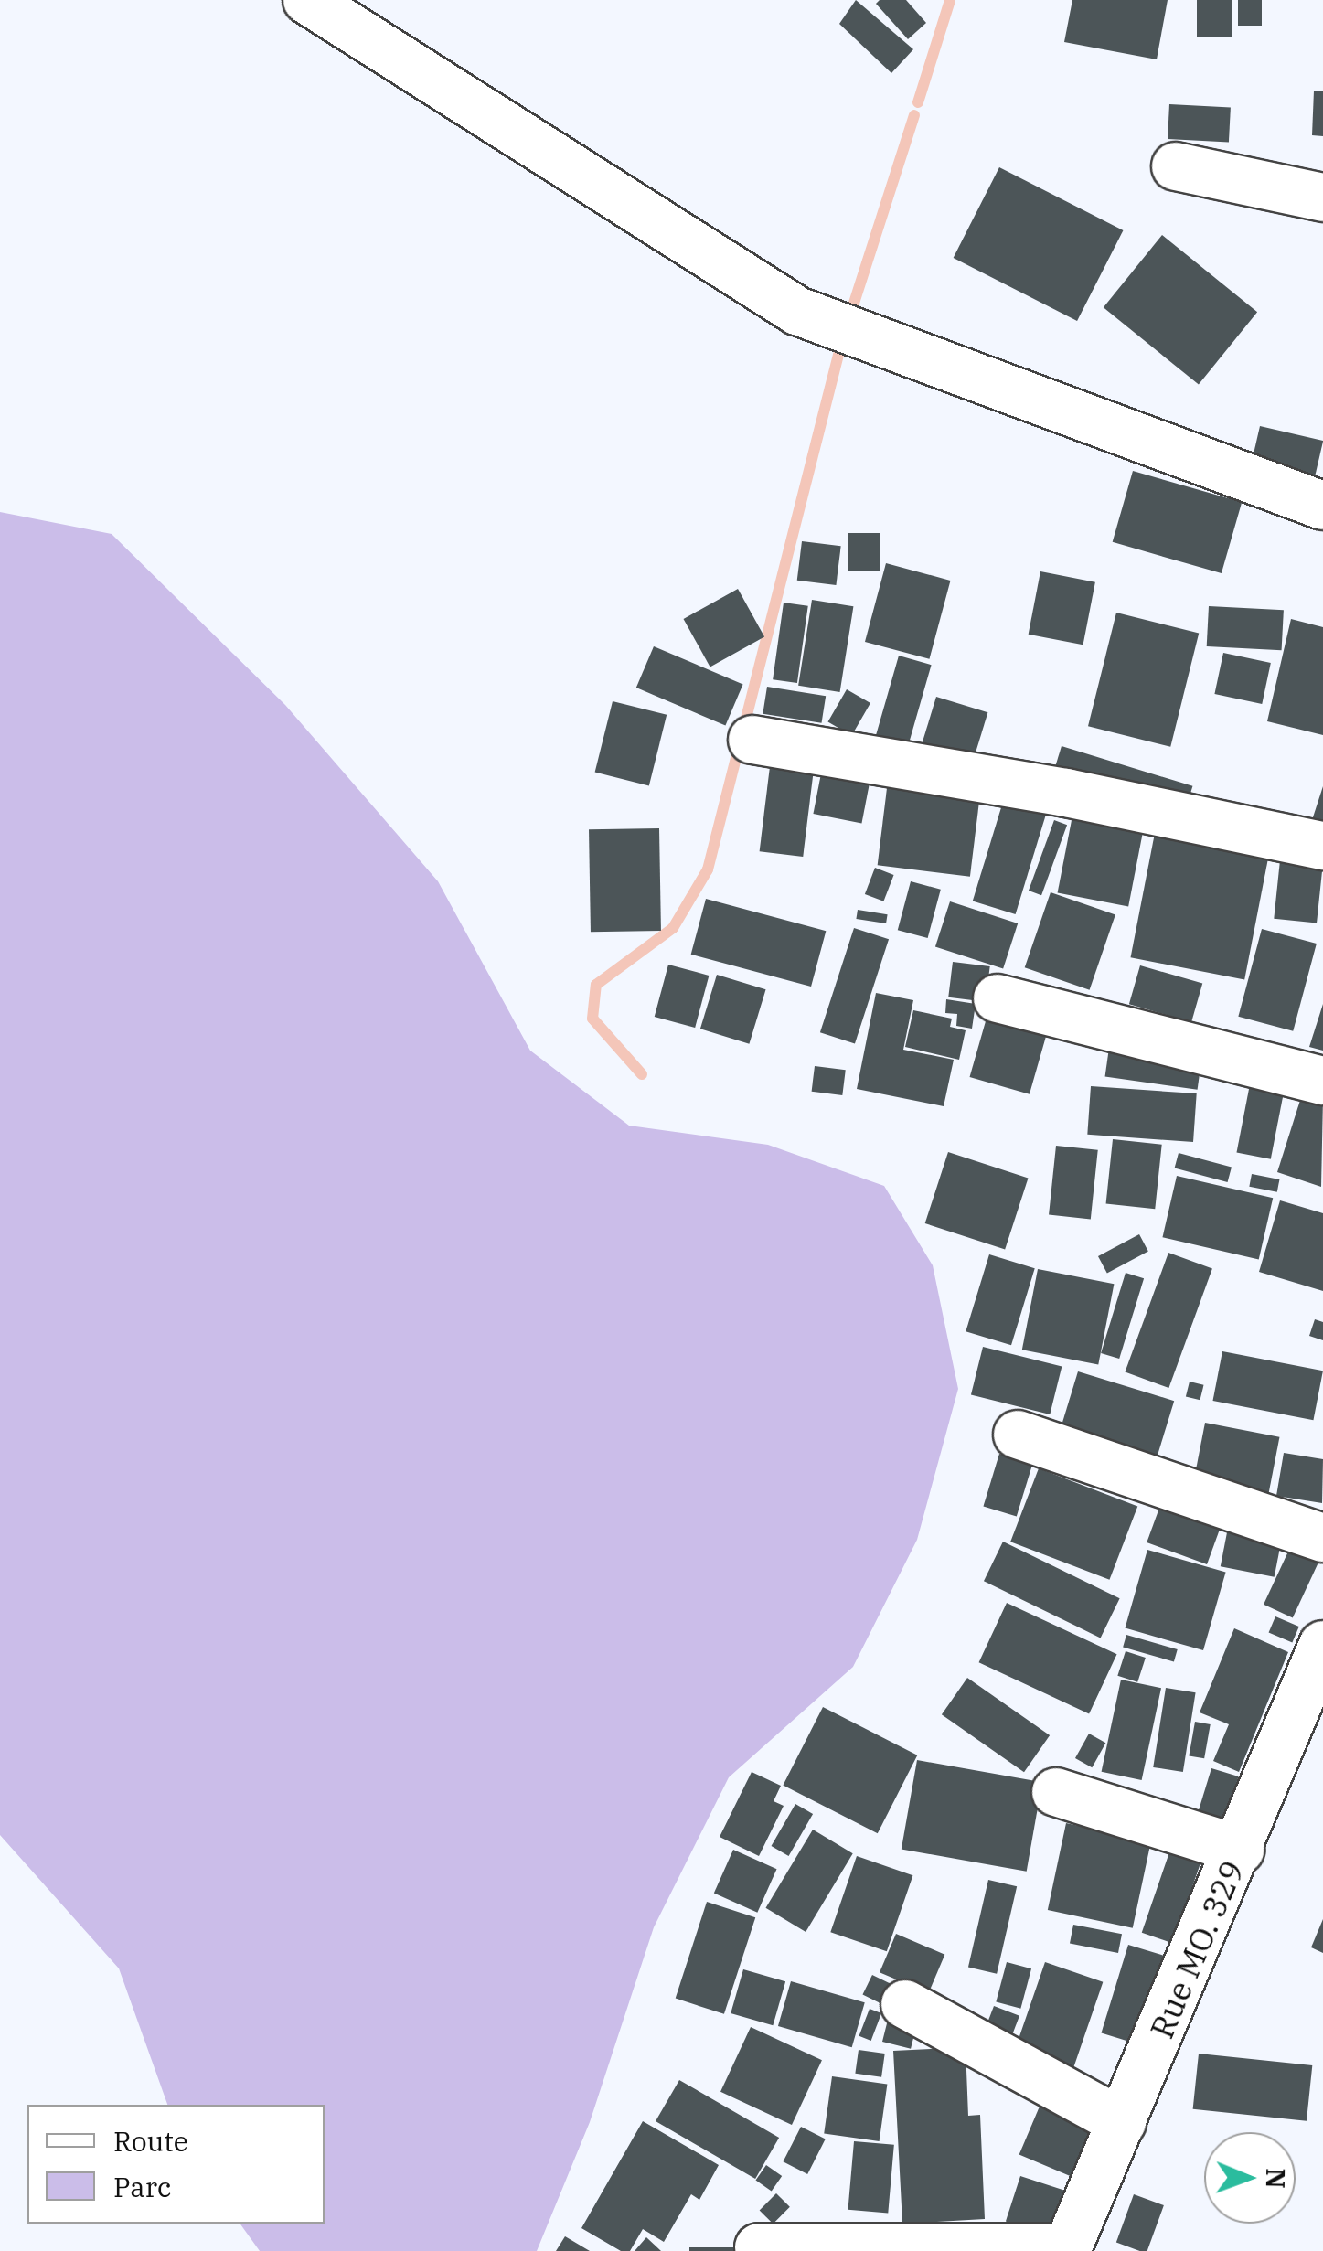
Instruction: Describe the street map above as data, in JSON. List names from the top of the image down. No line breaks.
{"streets":{"street":["Rue MO. 329"]},"legend":["Route","Parc"],"north":"right"}
